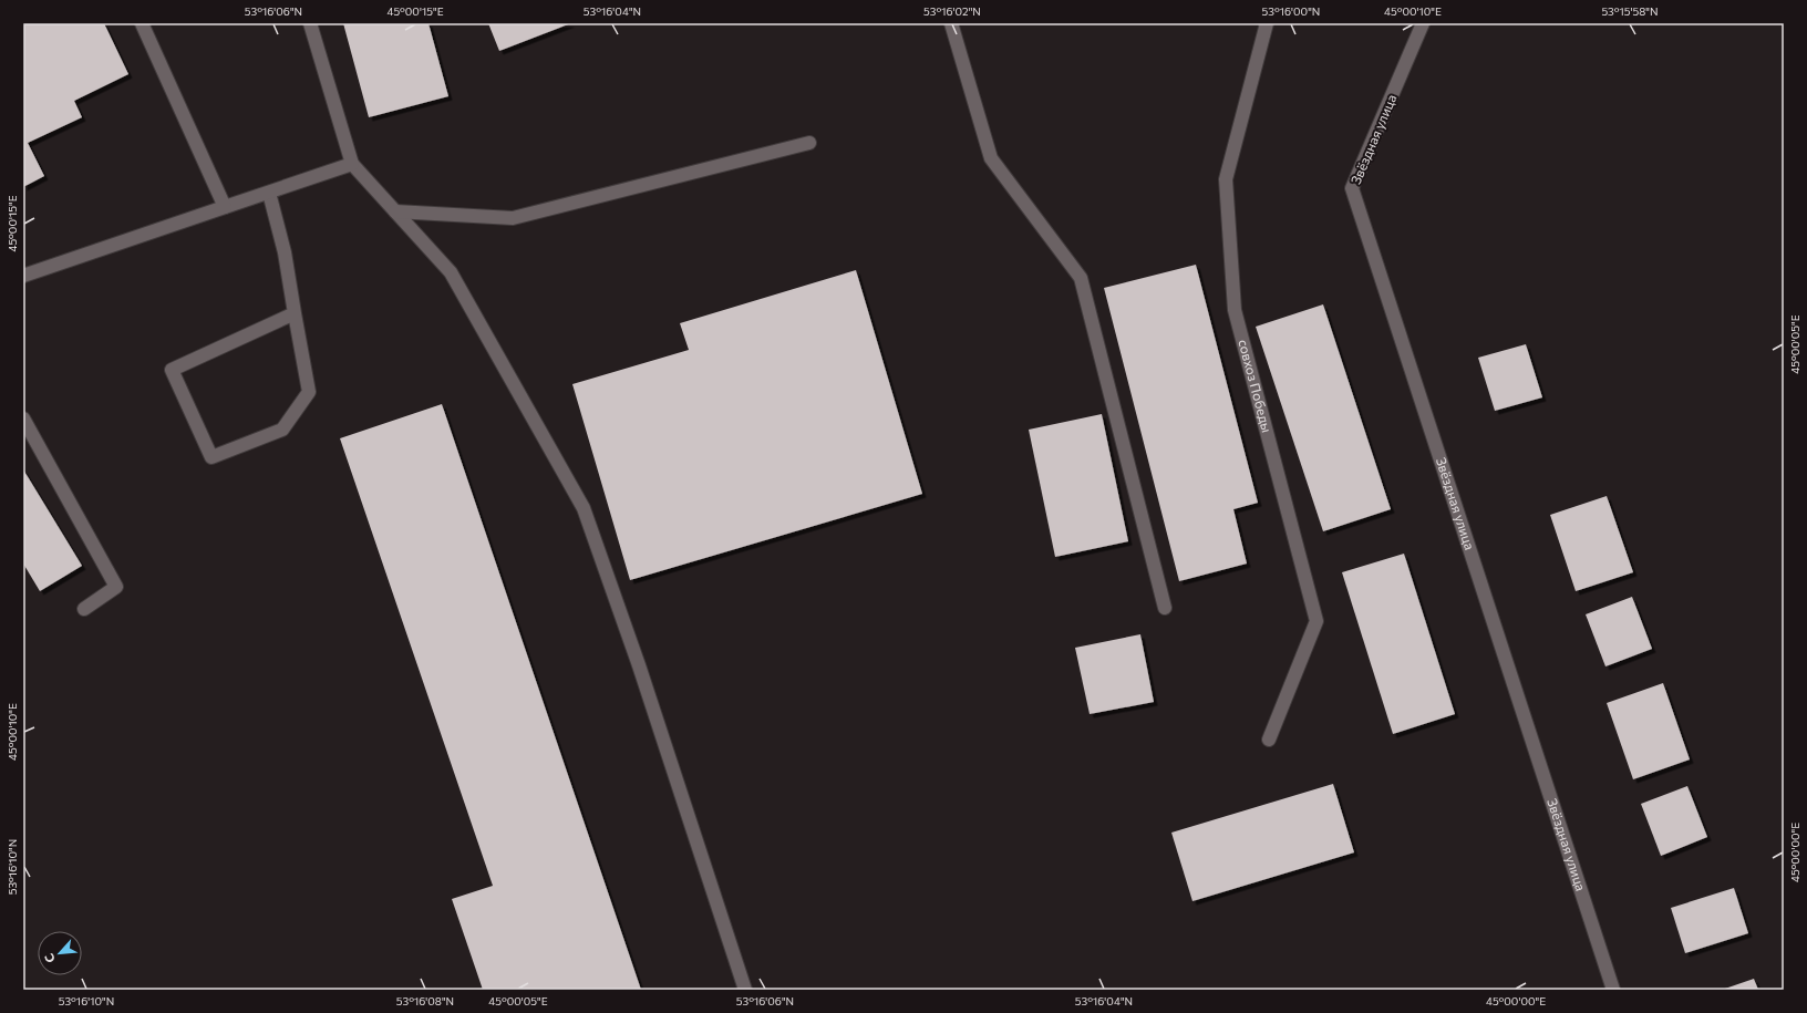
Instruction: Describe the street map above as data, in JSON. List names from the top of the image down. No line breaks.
{"streets":{"street":["Звёздная улица","совхоз Победы"]},"north":"bottom left","coordinates":["53°16'06\"N","45°00'15\"E","53°16'04\"N","53°16'02\"N","53°16'00\"N","45°00'10\"E","53°15'58\"N","45°00'05\"E","45°00'00\"E","53°16'10\"N","53°16'08\"N"]}
